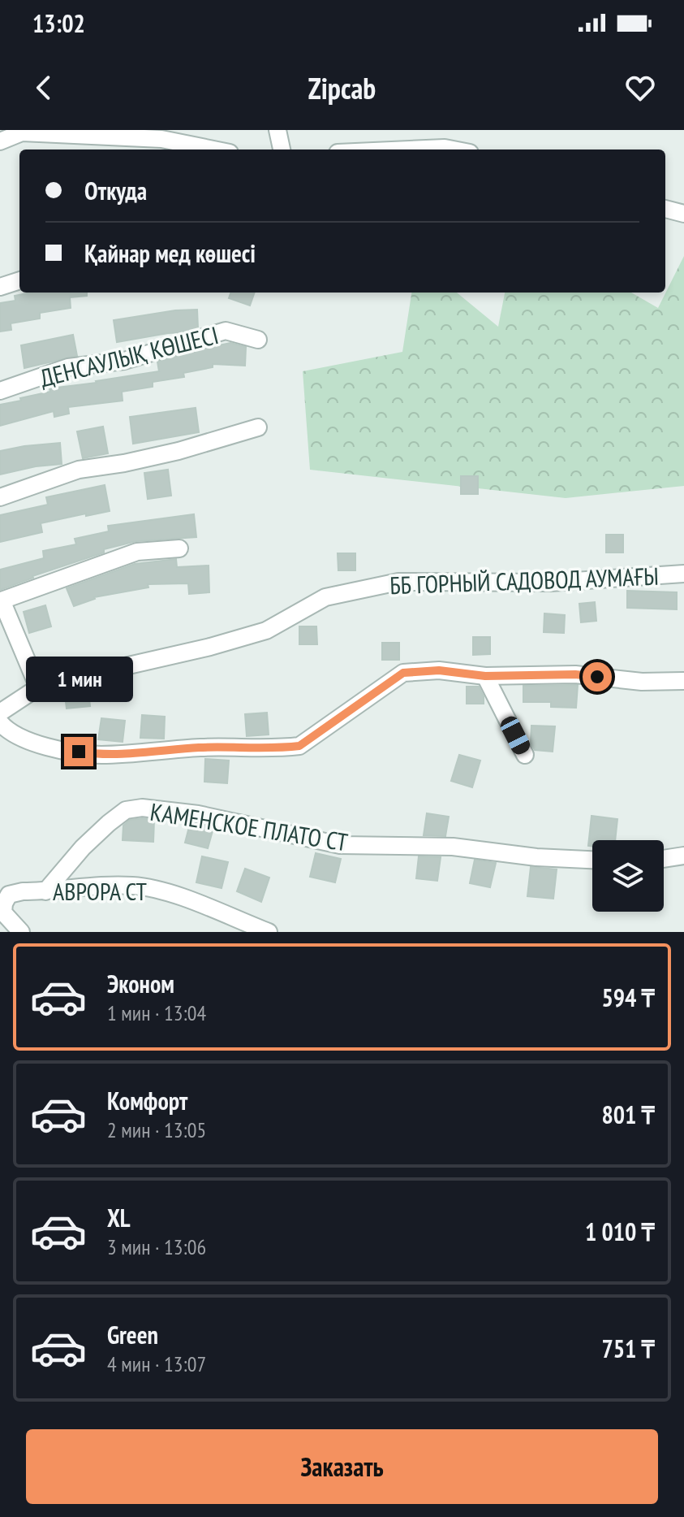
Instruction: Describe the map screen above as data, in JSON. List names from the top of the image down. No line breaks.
{"streets":{"street":["ДЕНСАУЛЫҚ КӨШЕСІ","ББ ГОРНЫЙ САДОВОД АУМАҒЫ","КАМЕНСКОЕ ПЛАТО СТ","АВРОРА СТ"]},"crossings":[["КАМЕНСКОЕ ПЛАТО СТ","АВРОРА СТ"]],"page":{"status":"13:02","header":"Zipcab","banner":["Откуда","Қайнар мед көшесі"],"bubble":"1 мин","list":[{"name":"Эконом","note":"1 мин · 13:04","value":"594 ₸"},{"name":"Комфорт","note":"2 мин · 13:05","value":"801 ₸"},{"name":"XL","note":"3 мин · 13:06","value":"1 010 ₸"},{"name":"Green","note":"4 мин · 13:07","value":"751 ₸"}],"buttons":"Заказать"}}
